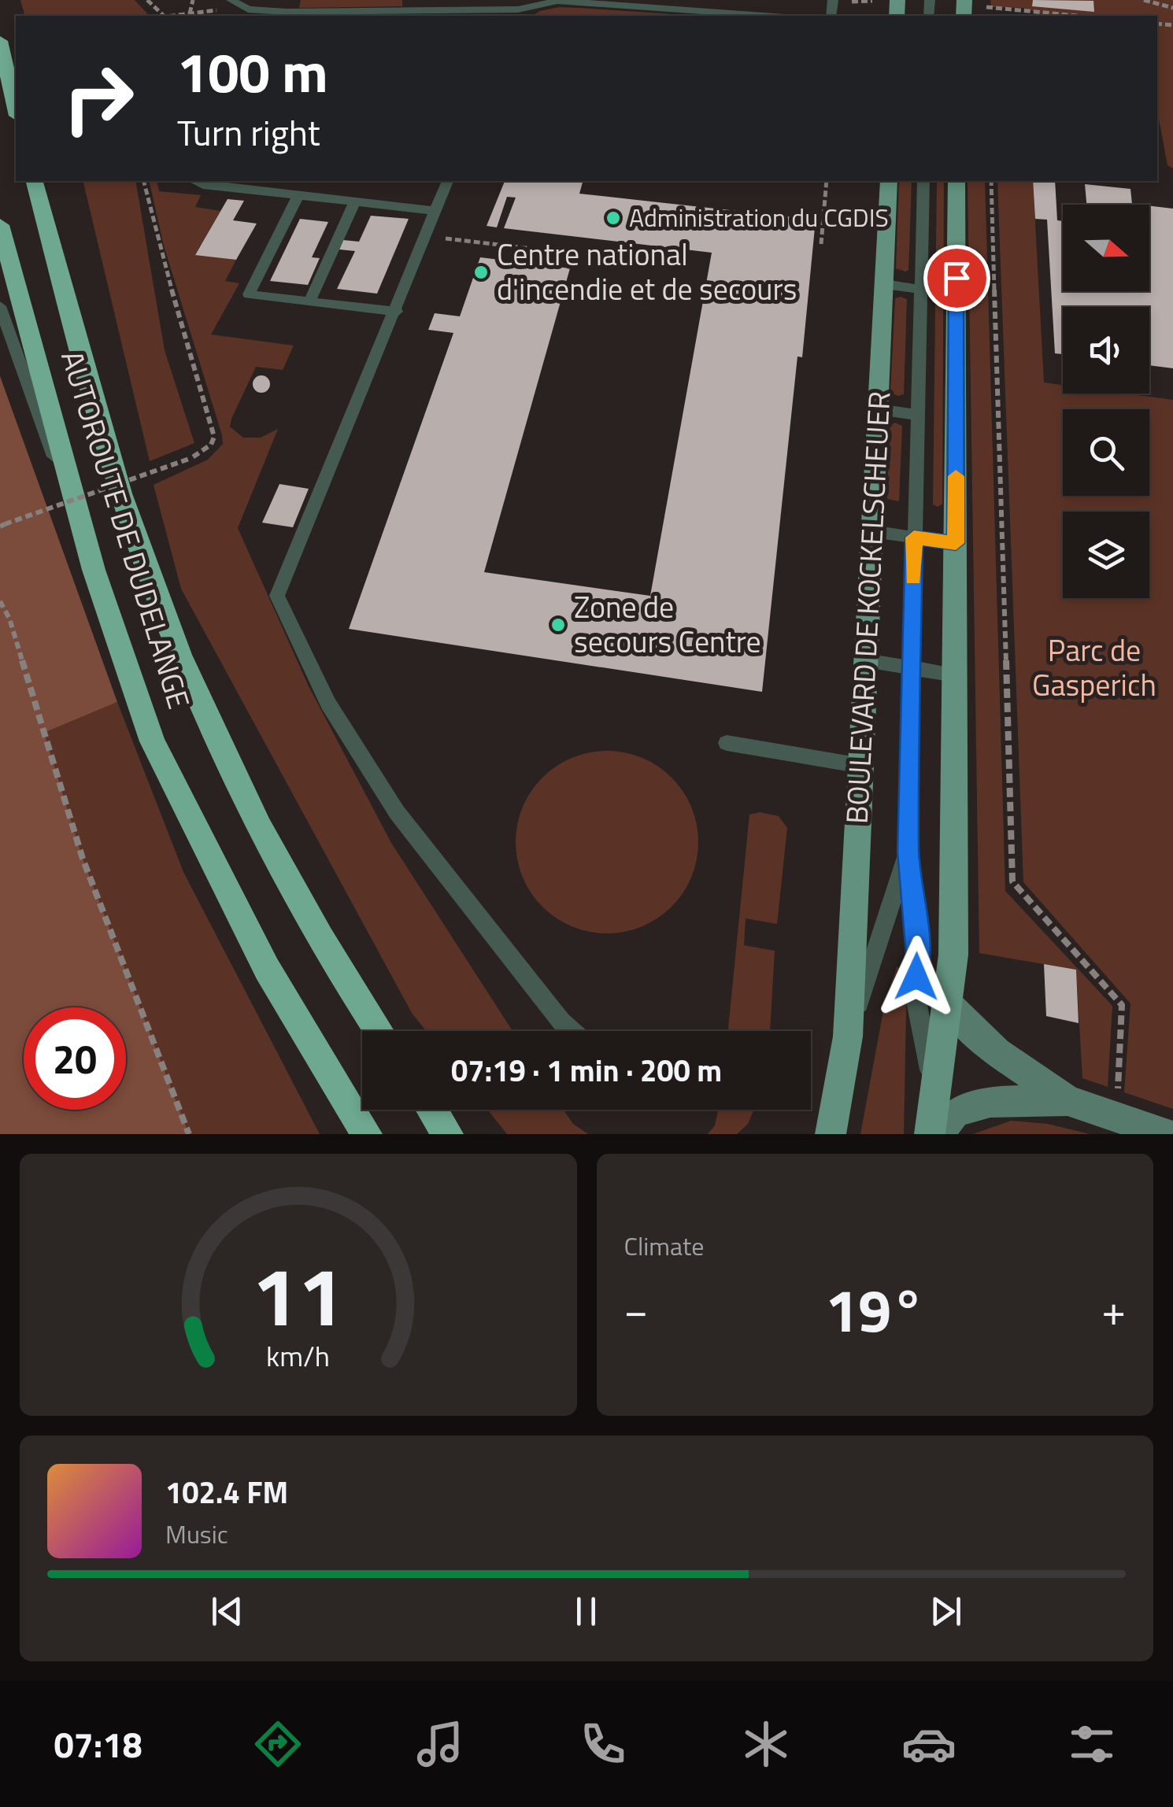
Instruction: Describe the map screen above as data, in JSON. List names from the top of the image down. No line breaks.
{"streets":{"highway":["AUTOROUTE DE DUDELANGE"],"main road":["BOULEVARD DE KOCKELSCHEUER"]},"parks":["Parc de Gasperich"],"places":["Administration du CGDIS","Centre national d'incendie et de secours","Zone de secours Centre"],"north":"right","page":{"turn":["100 m","Turn right"],"limit":"20","trip":"07:19 · 1 min · 200 m","tile":"Climate","heat":["−","19°","+"],"song":["102.4 FM","Music"],"tabs":"07:18","gauge":["11","km/h"]}}
